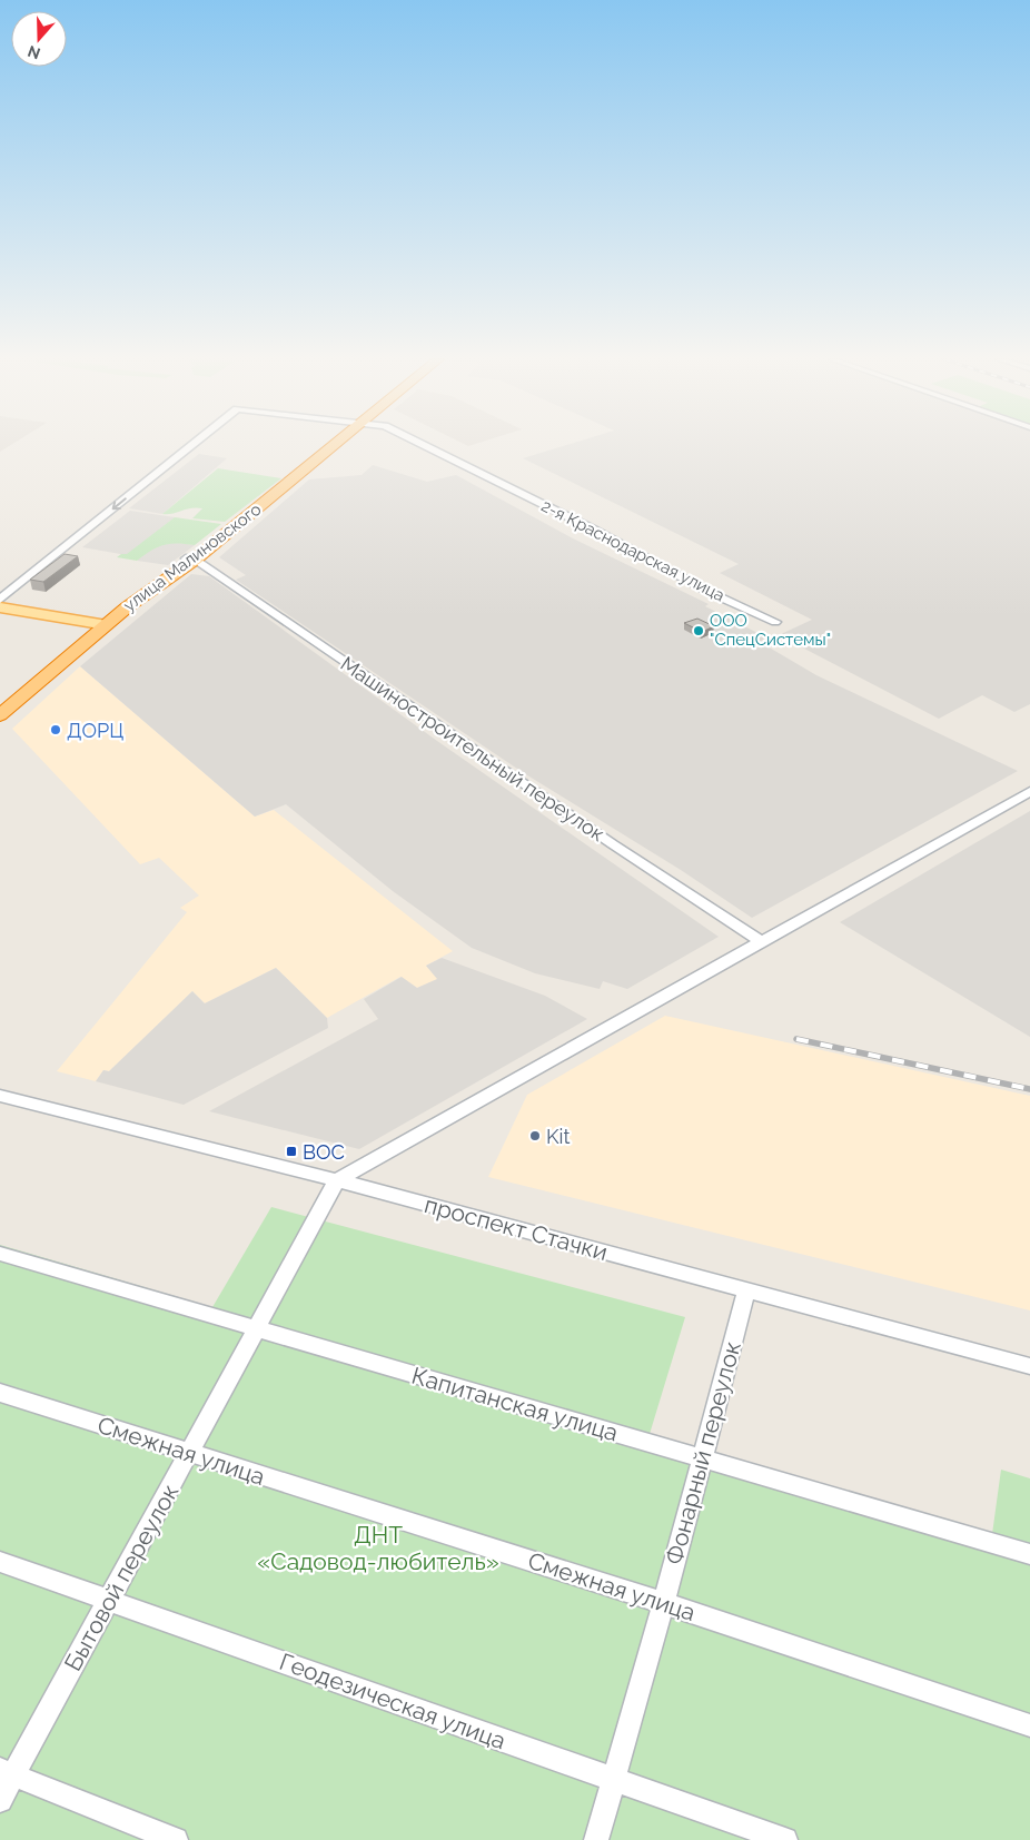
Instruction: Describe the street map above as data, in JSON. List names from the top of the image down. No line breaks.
{"streets":{"highway":["улица Малиновского"],"street":["2-я Краснодарская улица","Машиностроительный переулок","проспект Стачки","Капитанская улица","Смежная улица","Фонарный переулок","Бытовой переулок","Геодезическая улица"]},"crossings":[["улица Малиновского","Машиностроительный переулок"],["проспект Стачки","Фонарный переулок"],["проспект Стачки","Бытовой переулок"],["Капитанская улица","Фонарный переулок"],["Капитанская улица","Бытовой переулок"],["Смежная улица","Фонарный переулок"],["Смежная улица","Бытовой переулок"],["Фонарный переулок","Геодезическая улица"],["Бытовой переулок","Геодезическая улица"]],"one_way":["2-я Краснодарская улица"],"parks":["ДНТ «Садовод-любитель»"],"places":{"other":["ООО \"СпецСистемы\"","ДОРЦ","Kit"],"transit":["ВОС"]},"north":"bottom"}
